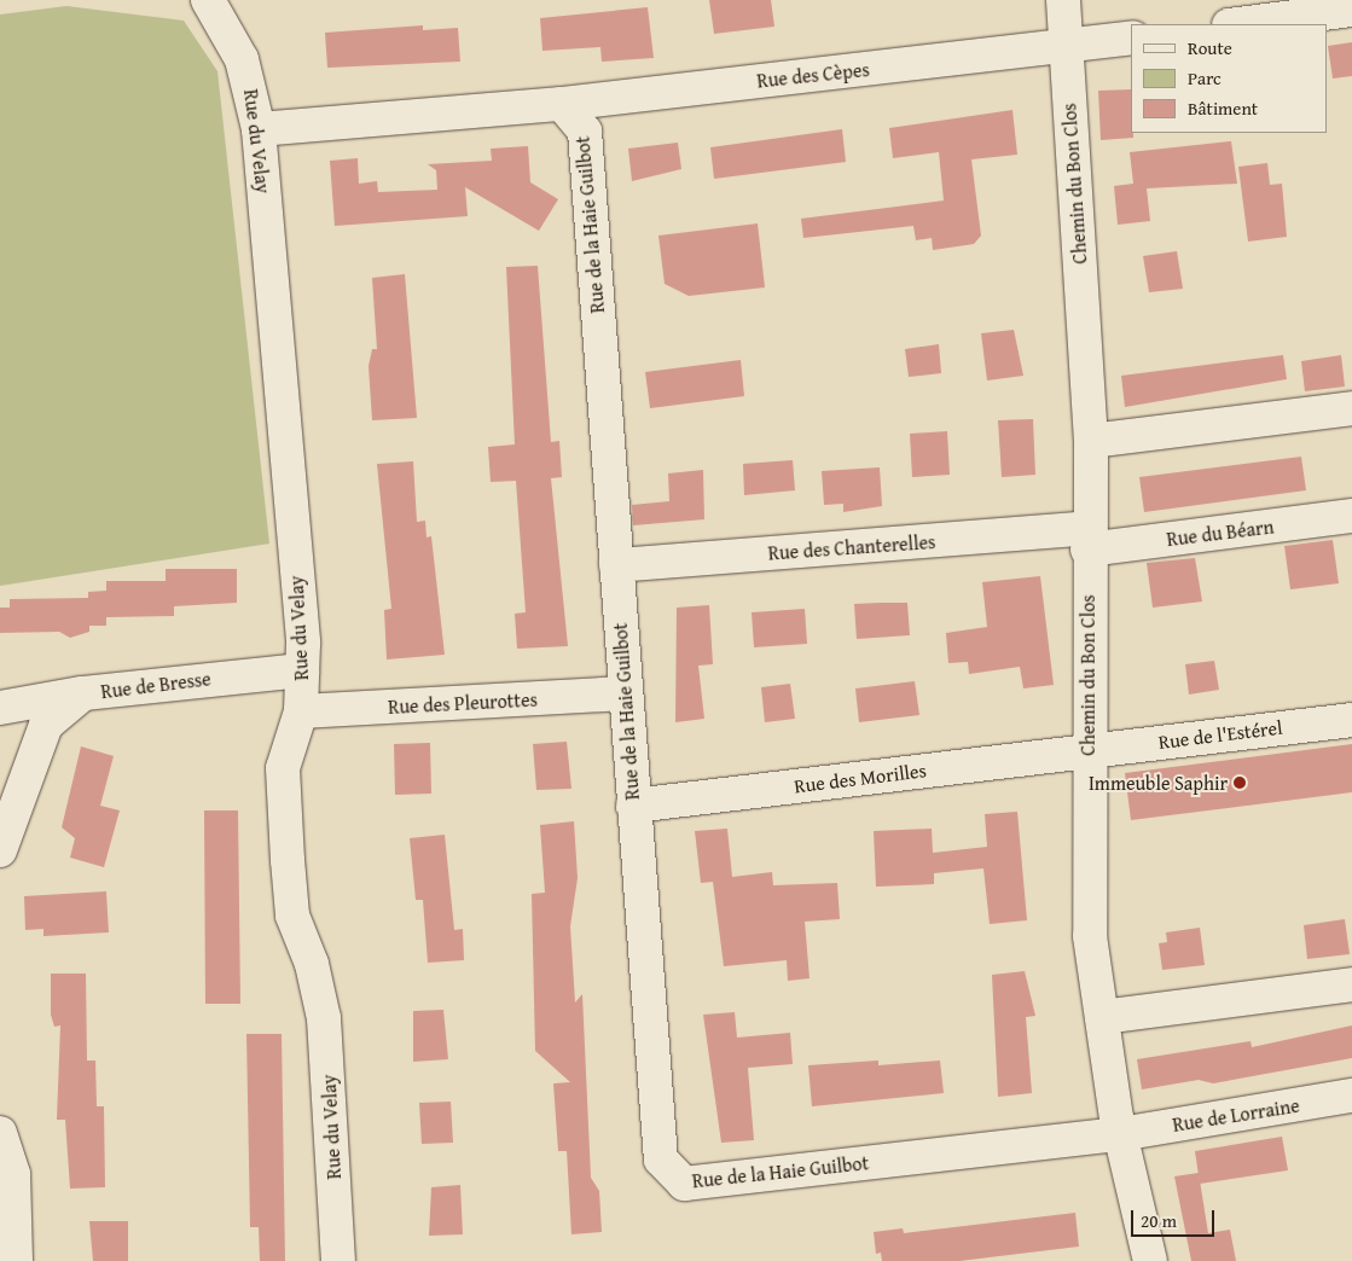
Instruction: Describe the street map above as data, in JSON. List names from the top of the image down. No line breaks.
{"streets":{"street":["Rue des Cèpes","Rue du Velay","Chemin du Bon Clos","Rue de la Haie Guilbot","Rue du Béarn","Rue des Chanterelles","Rue de Bresse","Rue des Pleurottes","Rue de l'Estérel","Rue des Morilles","Rue de Lorraine"]},"crossings":[["Rue des Cèpes","Chemin du Bon Clos"],["Rue des Cèpes","Rue de la Haie Guilbot"],["Rue du Velay","Rue de Bresse"],["Rue du Velay","Rue des Pleurottes"],["Chemin du Bon Clos","Rue de la Haie Guilbot"],["Chemin du Bon Clos","Rue du Béarn"],["Chemin du Bon Clos","Rue des Chanterelles"],["Chemin du Bon Clos","Rue de l'Estérel"],["Chemin du Bon Clos","Rue des Morilles"],["Chemin du Bon Clos","Rue de Lorraine"],["Rue de la Haie Guilbot","Rue des Chanterelles"],["Rue de la Haie Guilbot","Rue des Pleurottes"],["Rue de la Haie Guilbot","Rue des Morilles"],["Rue de la Haie Guilbot","Rue de Lorraine"],["Rue du Béarn","Rue des Chanterelles"],["Rue de l'Estérel","Rue des Morilles"]],"places":["Immeuble Saphir"],"legend":["Route","Parc","Bâtiment"],"scale_bar":"20 m"}
